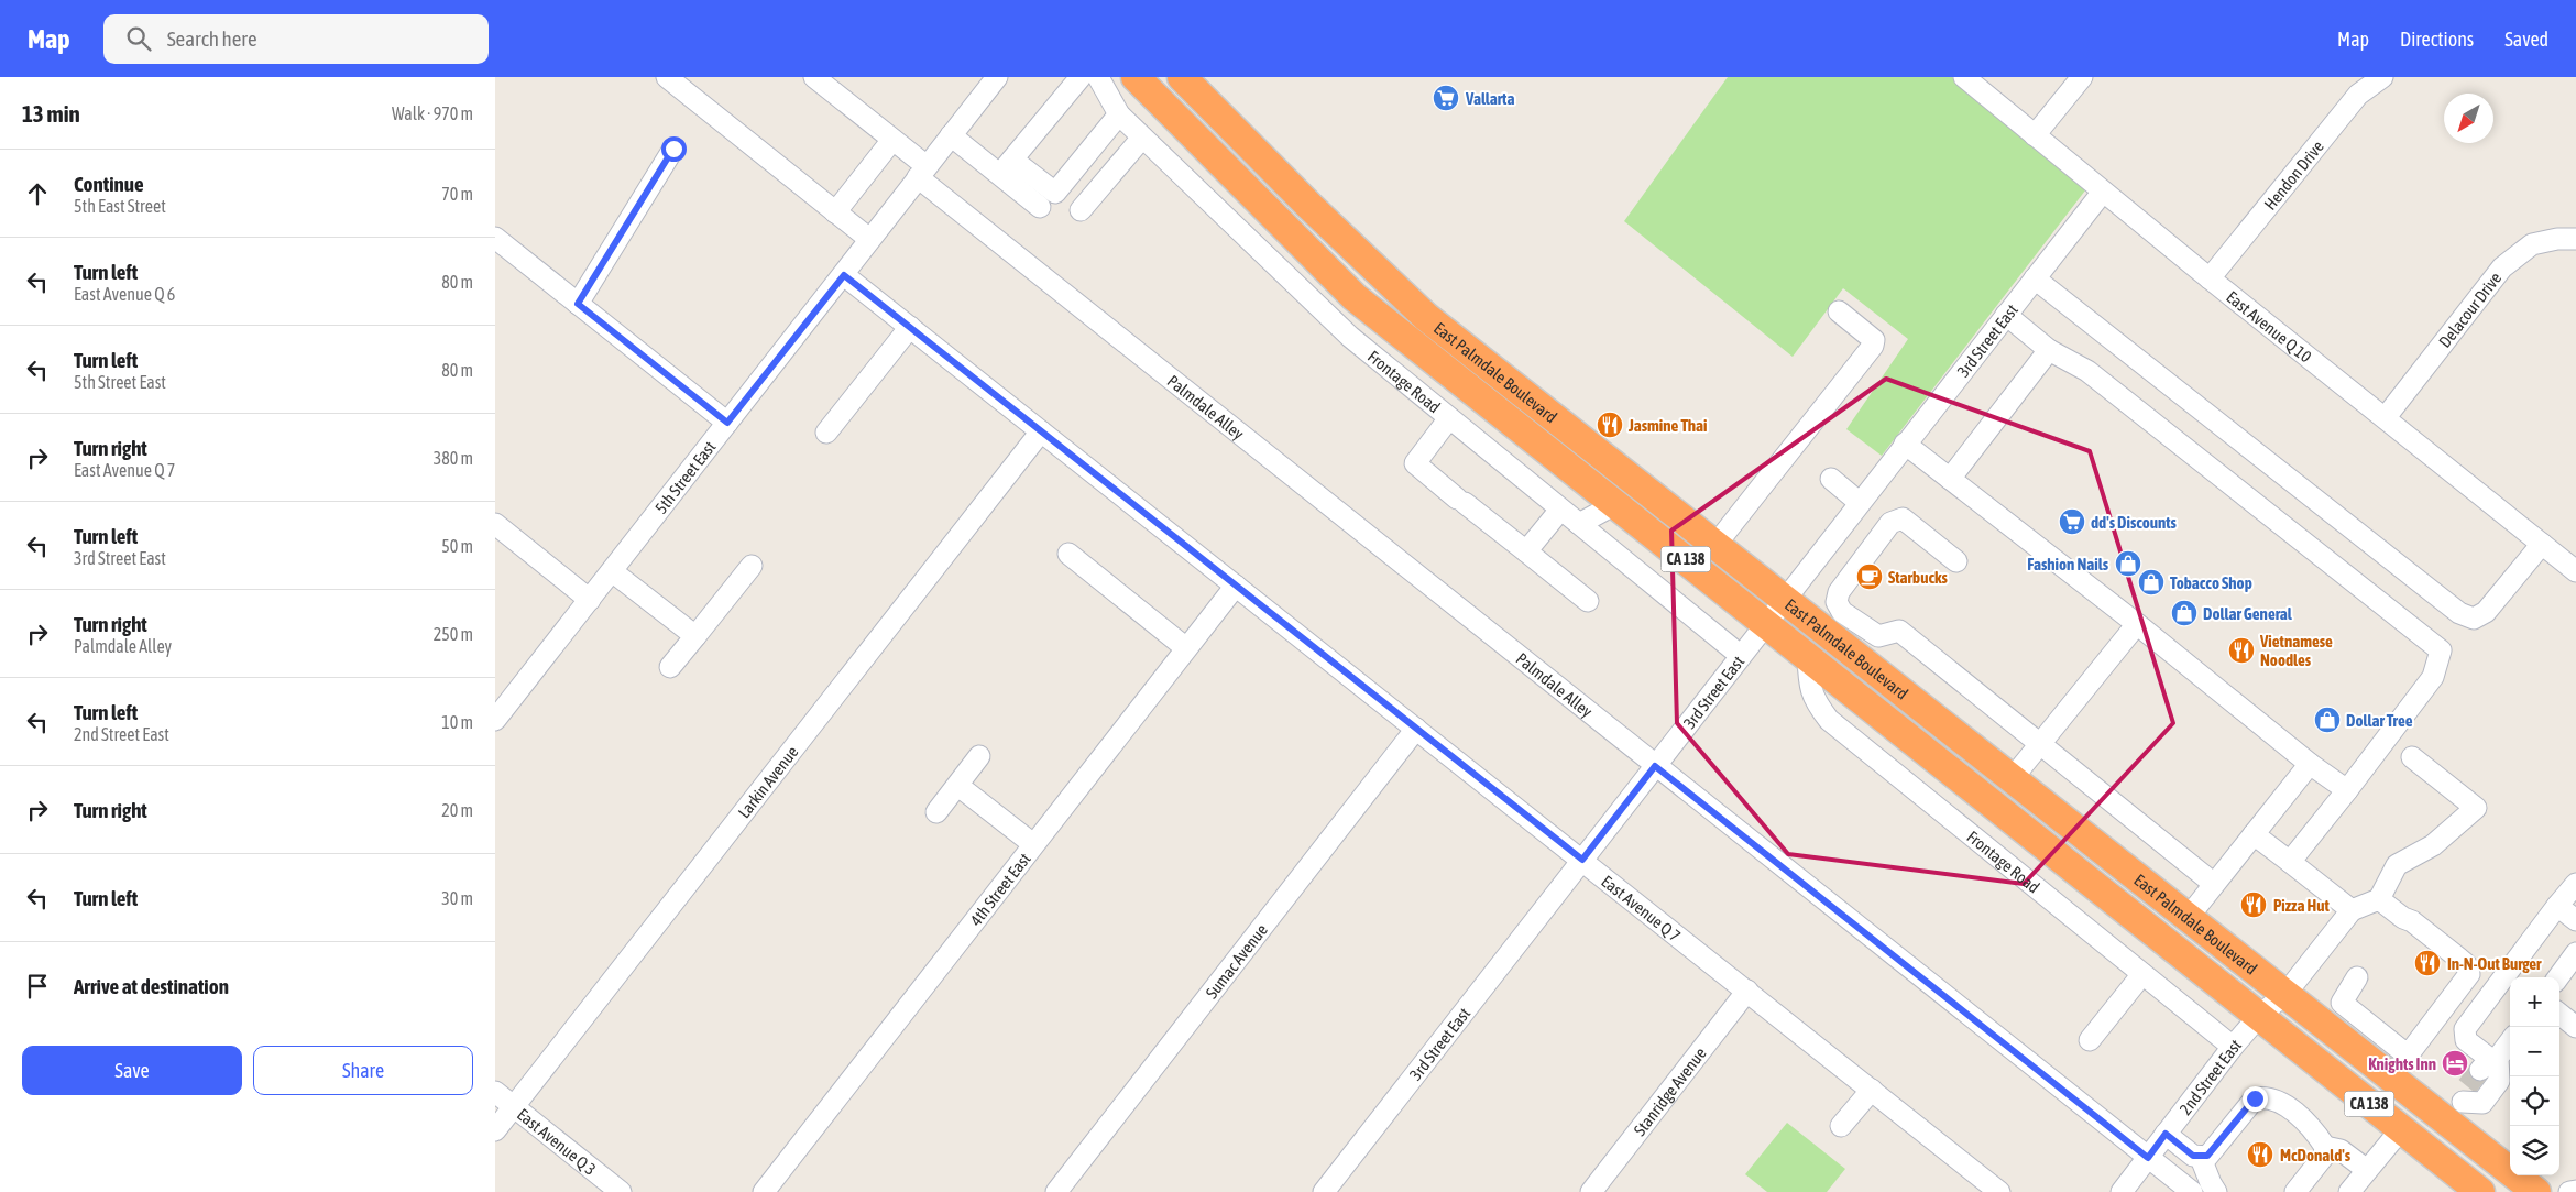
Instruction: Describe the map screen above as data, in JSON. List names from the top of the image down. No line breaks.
{"streets":{"highway":["East Palmdale Boulevard","CA 138"],"street":["Hendon Drive","Delacour Drive","East Avenue Q 10","3rd Street East","Frontage Road","Palmdale Alley","5th Street East","Larkin Avenue","4th Street East","East Avenue Q 7","Sumac Avenue","2nd Street East","Stanridge Avenue","East Avenue Q 3"]},"crossings":[["Hendon Drive","East Avenue Q 10"],["Delacour Drive","East Avenue Q 10"],["East Avenue Q 10","3rd Street East"],["3rd Street East","East Palmdale Boulevard"],["3rd Street East","Frontage Road"],["3rd Street East","Palmdale Alley"],["3rd Street East","East Avenue Q 7"],["East Palmdale Boulevard","Frontage Road"],["East Palmdale Boulevard","2nd Street East"],["Frontage Road","2nd Street East"],["Palmdale Alley","5th Street East"],["Palmdale Alley","2nd Street East"],["5th Street East","East Avenue Q 7"],["Larkin Avenue","East Avenue Q 7"],["Larkin Avenue","East Avenue Q 3"],["4th Street East","East Avenue Q 7"],["East Avenue Q 7","Sumac Avenue"],["East Avenue Q 7","Stanridge Avenue"]],"places":{"supermarket":["Vallarta","dd's Discounts"],"restaurant":["Jasmine Thai","Vietnamese Noodles","Pizza Hut","In-N-Out Burger","McDonald's"],"shop":["Fashion Nails","Tobacco Shop","Dollar General","Dollar Tree"],"cafe":["Starbucks"],"hotel":["Knights Inn"]},"north":"bottom left","page":{"header":"Map","search":"Search here","nav":["Map","Directions","Saved"],"heading":["13 min","Walk · 970 m"],"list":[["Continue","5th East Street","70 m"],["Turn left","East Avenue Q 6","80 m"],["Turn left","5th Street East","80 m"],["Turn right","East Avenue Q 7","380 m"],["Turn left","3rd Street East","50 m"],["Turn right","Palmdale Alley","250 m"],["Turn left","2nd Street East","10 m"],["Turn right","20 m"],["Turn left","30 m"],"Arrive at destination"],"map_buttons":["+","−"],"buttons":["Save","Share"]}}
